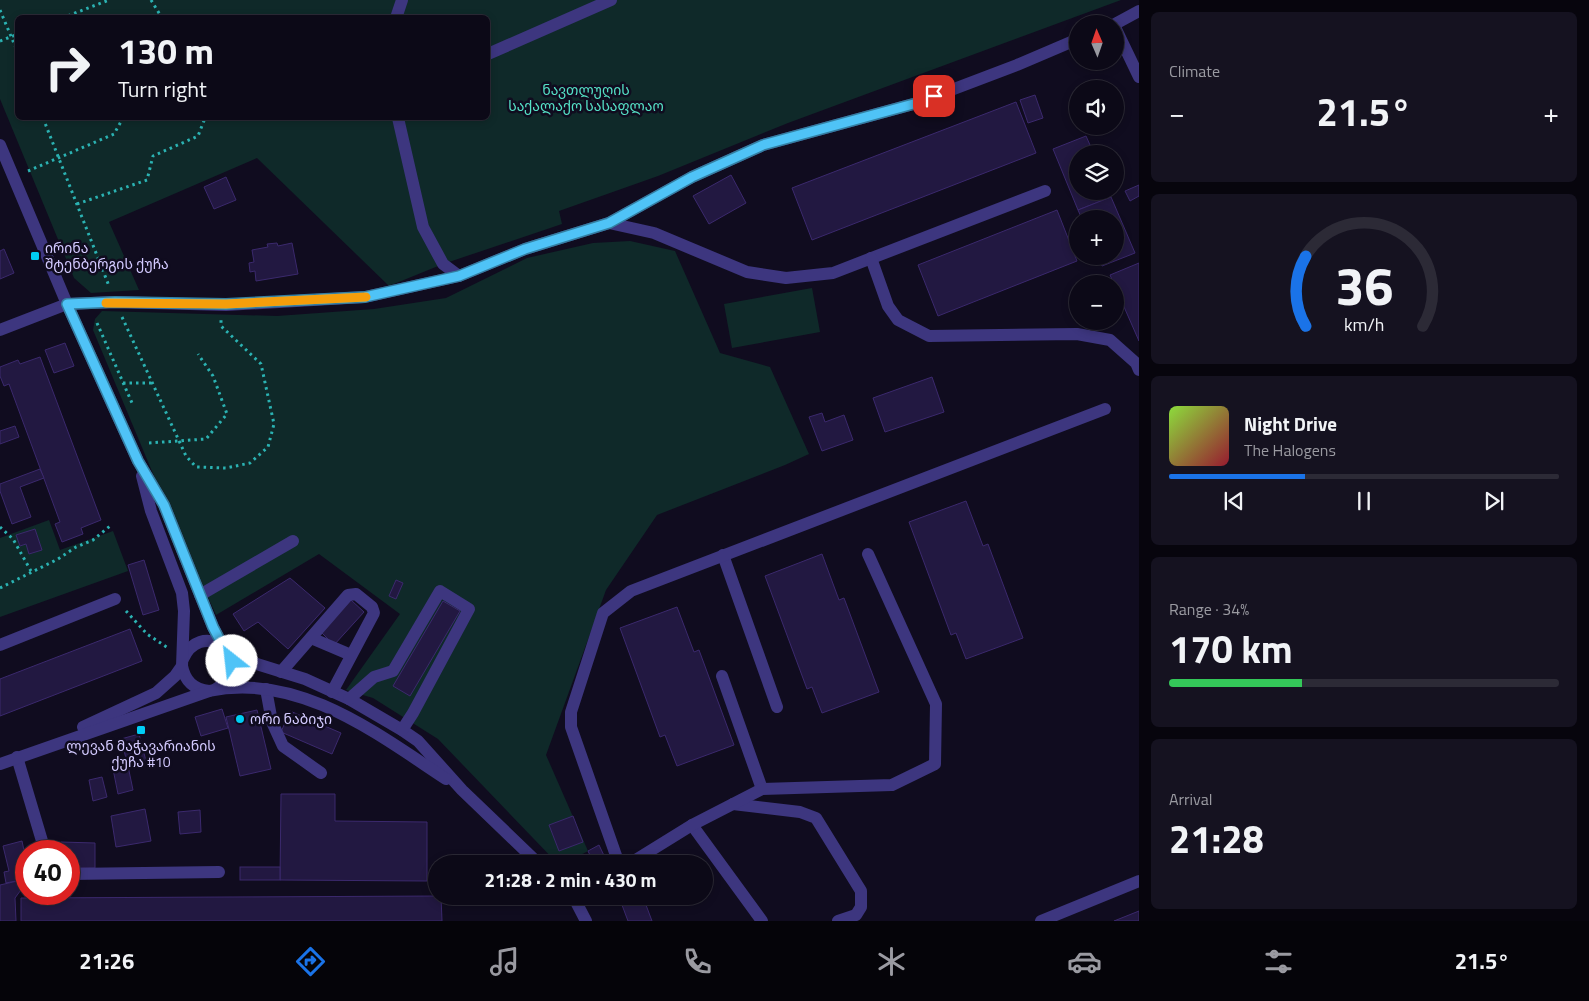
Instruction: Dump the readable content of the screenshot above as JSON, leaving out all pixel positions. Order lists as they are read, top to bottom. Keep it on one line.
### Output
{"parks":["ნავთლუღის საქალაქო სასაფლაო"],"places":{"transit":["ირინა შტენბერგის ქუჩა","ლევან მაჭავარიანის ქუჩა #10"],"other":["ორი ნაბიჯი"]},"north":"top","page":{"tile":["Climate",["Range · 34%","170 km"],["Arrival","21:28"]],"map_buttons":["+","−"],"turn":["130 m","Turn right"],"heat":["−","21.5°","+"],"song":["Night Drive","The Halogens"],"limit":"40","trip":"21:28 · 2 min · 430 m","tabs":["21:26","21.5°"],"gauge":["36","km/h"]}}
